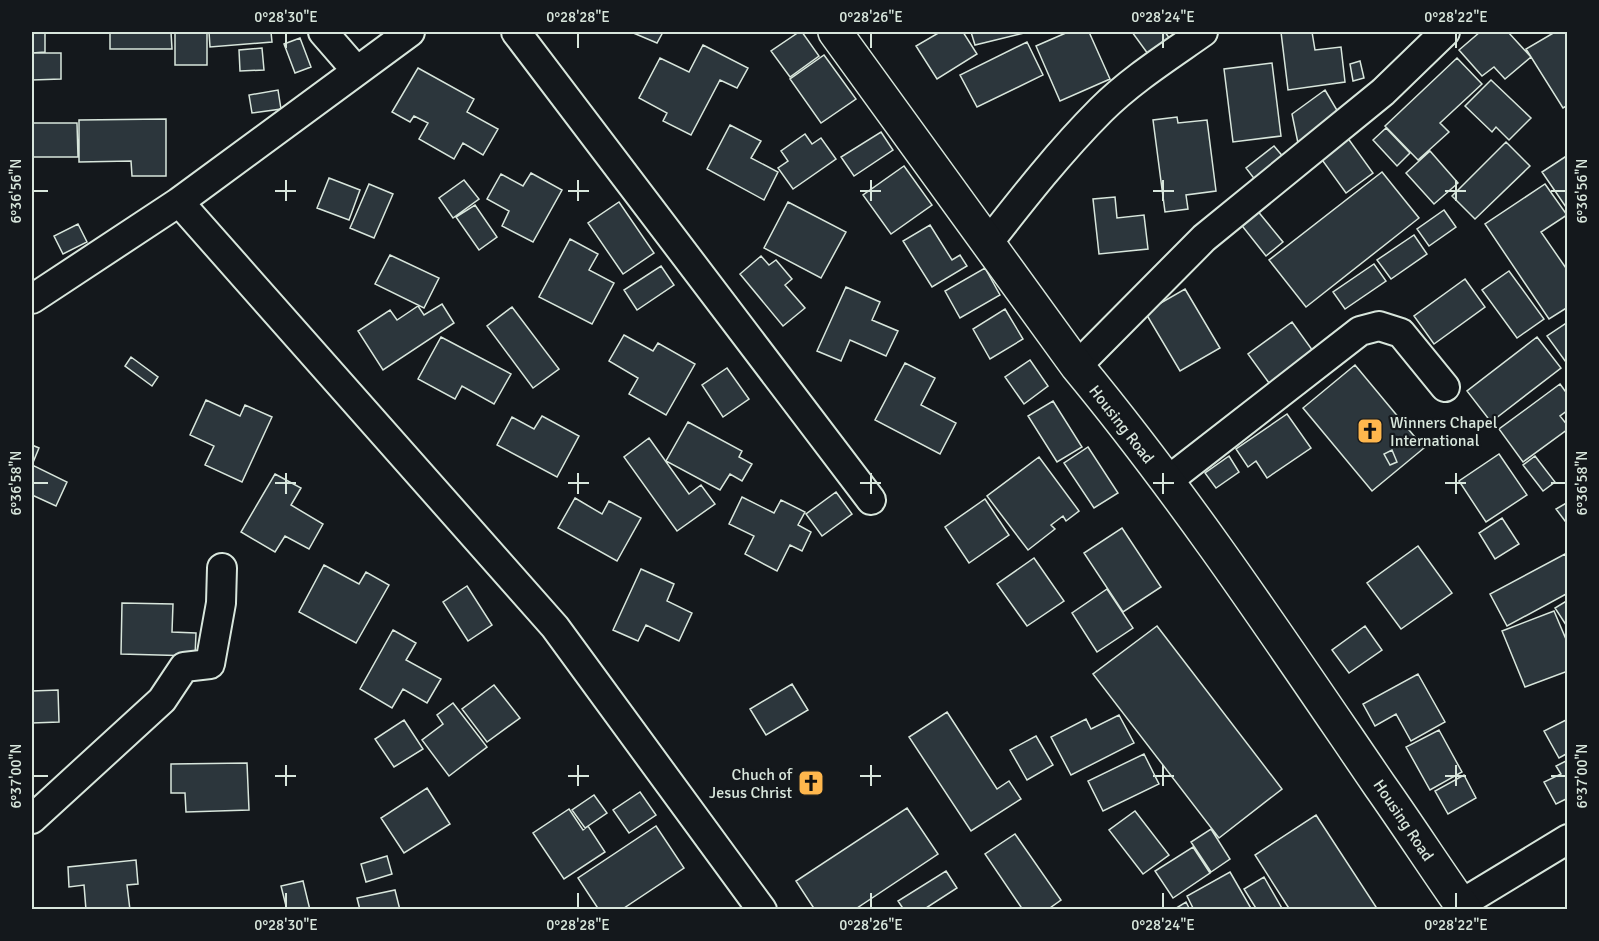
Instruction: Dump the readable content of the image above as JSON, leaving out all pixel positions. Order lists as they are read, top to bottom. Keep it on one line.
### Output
{"streets":{"street":["Housing Road"]},"places":{"church":["Winners Chapel International","Chuch of Jesus Christ"]},"coordinates":["0°28'30\"E","0°28'28\"E","0°28'26\"E","0°28'24\"E","0°28'22\"E","6°36'56\"N","6°36'58\"N","6°37'00\"N"]}
